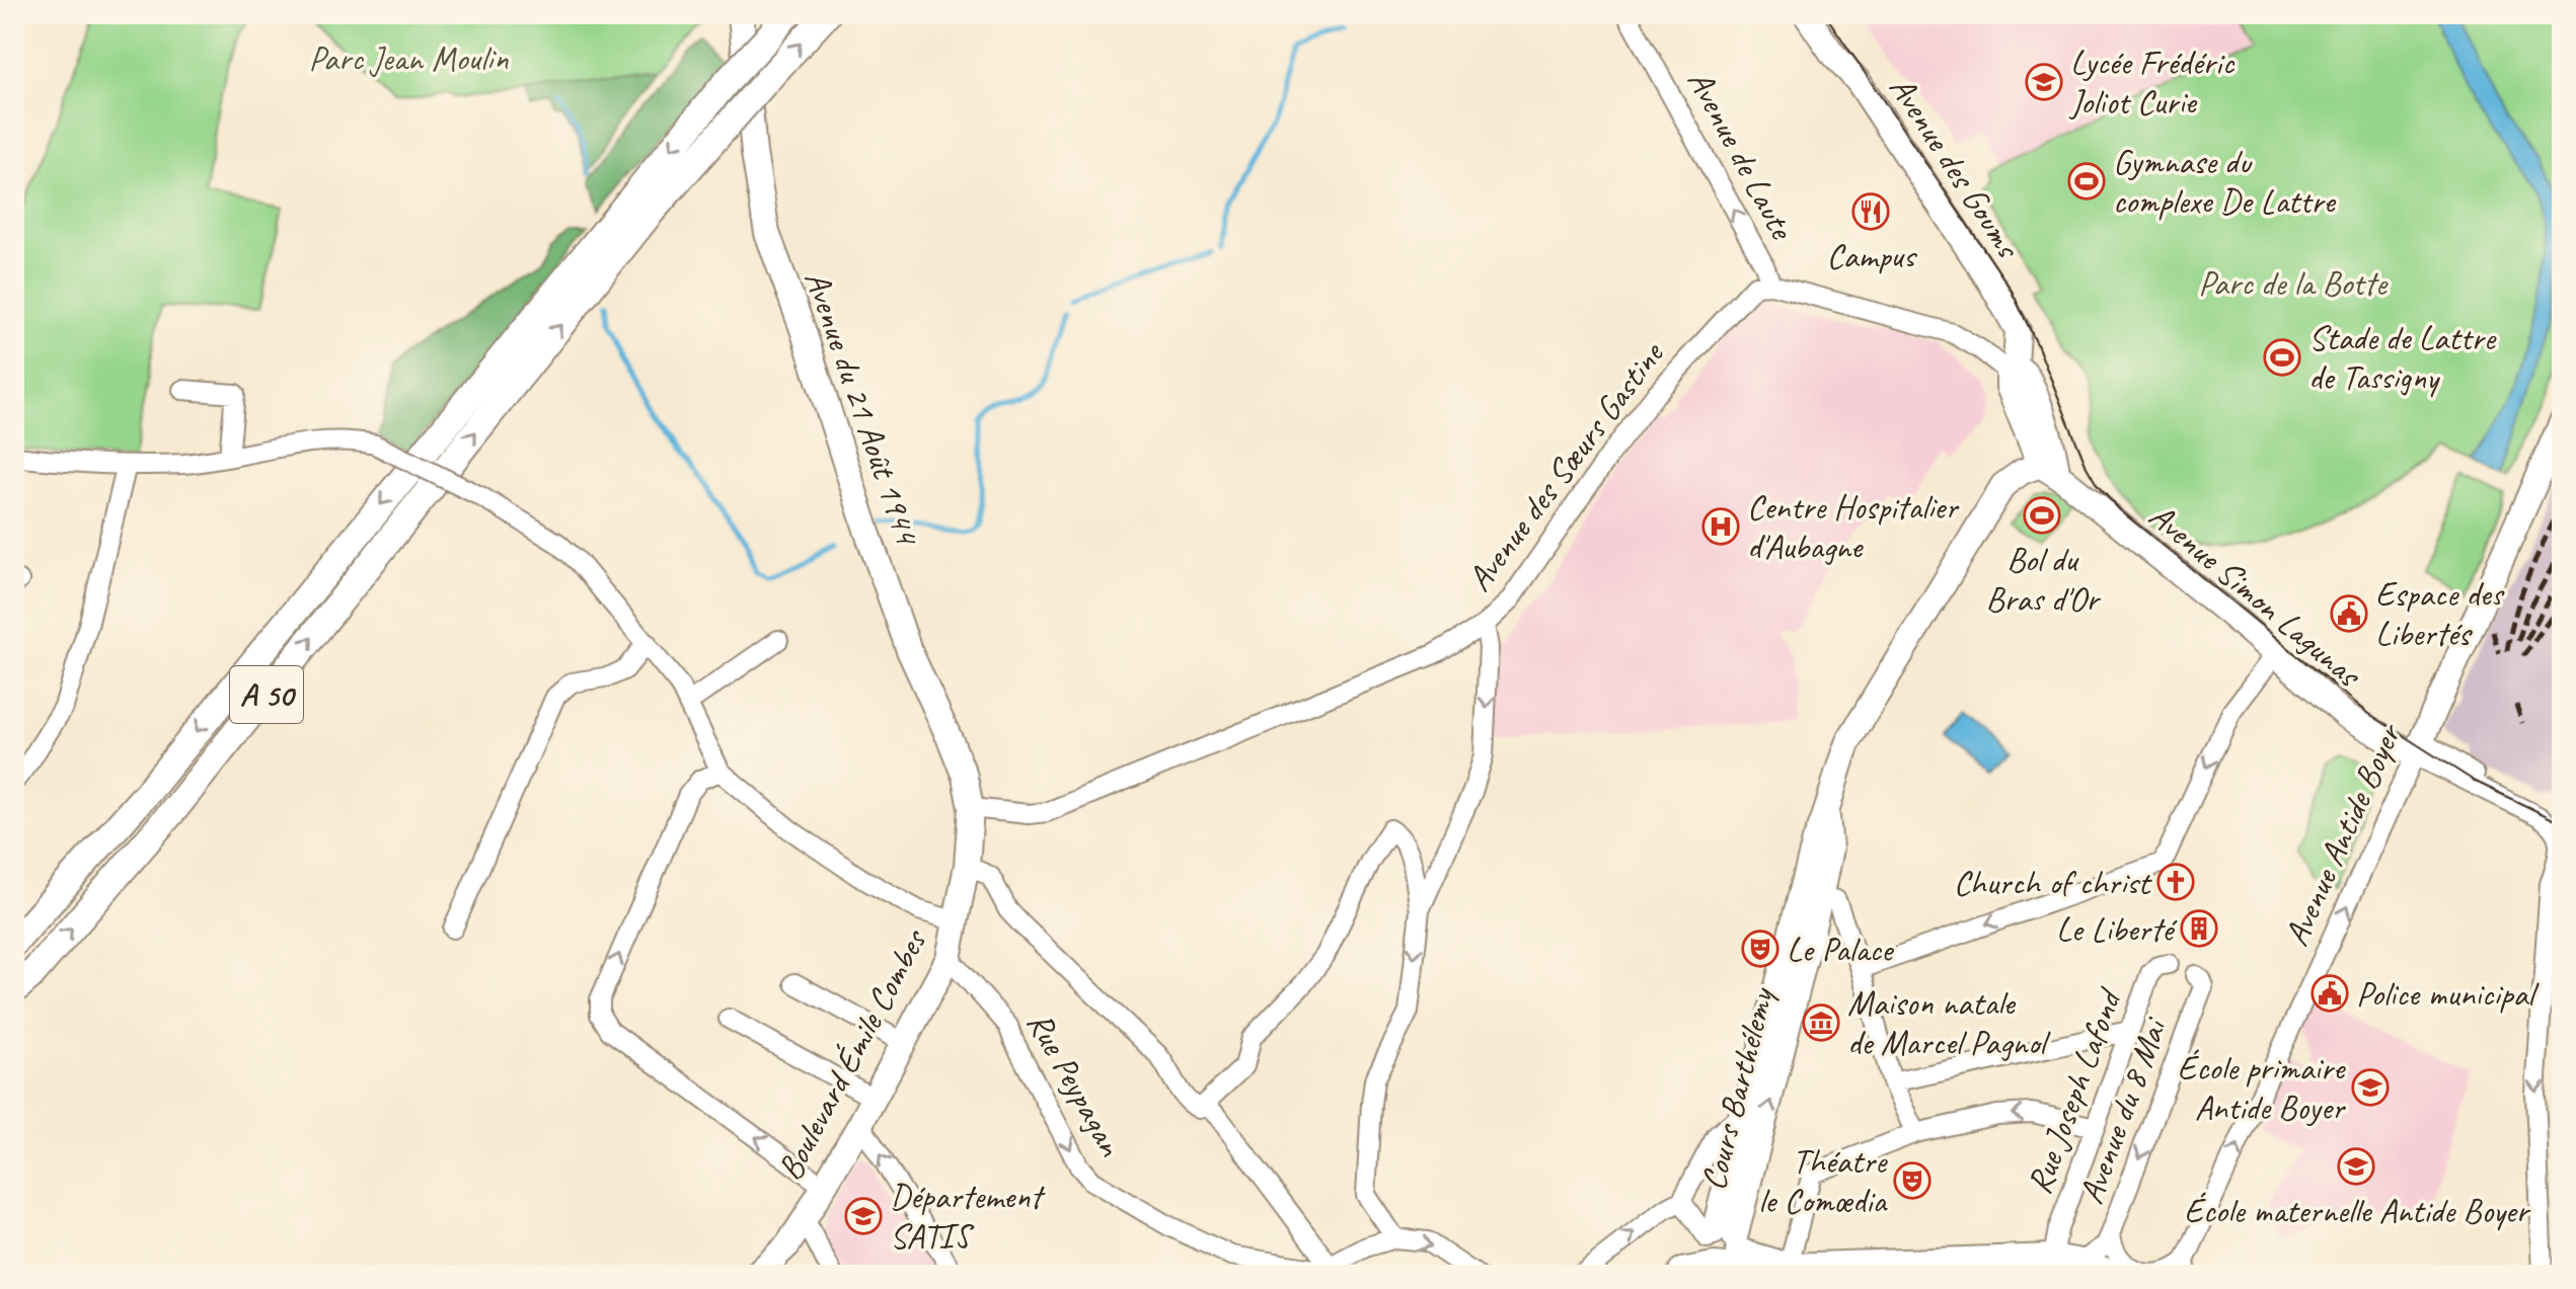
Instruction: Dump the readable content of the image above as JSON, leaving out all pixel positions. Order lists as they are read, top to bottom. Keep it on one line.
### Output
{"streets":{"highway":["A 50"],"main road":["Avenue des Goums","Avenue du 21 Août 1944","Avenue Simon Lagunas","Avenue Antide Boyer","Boulevard Émile Combes","Cours Barthélemy"],"street":["Avenue de Laute","Avenue des Sœurs Gastine","Rue Peypagan","Rue Joseph Lafond","Avenue du 8 Mai"]},"crossings":[["Avenue de Laute","Avenue des Sœurs Gastine"],["Avenue du 21 Août 1944","Avenue des Sœurs Gastine"],["Avenue du 21 Août 1944","Boulevard Émile Combes"],["Avenue Simon Lagunas","Avenue Antide Boyer"],["Avenue Simon Lagunas","Cours Barthélemy"],["Boulevard Émile Combes","Rue Peypagan"]],"one_way":["Avenue de Laute","Avenue Antide Boyer","Avenue du 8 Mai"],"parks":["Parc Jean Moulin","Parc de la Botte"],"places":{"school or university":["Lycée Frédéric Joliot Curie","École primaire Antide Boyer","École maternelle Antide Boyer","Département SATIS"],"sports":["Gymnase du complexe De Lattre","Stade de Lattre de Tassigny","Bol du Bras d'Or"],"restaurant":["Campus"],"hospital":["Centre Hospitalier d'Aubagne"],"public building":["Espace des Libertés","Police municipal"],"church":["Church of christ"],"building":["Le Liberté"],"theatre":["Le Palace","Théatre le Comœdia"],"museum":["Maison natale de Marcel Pagnol"]}}
